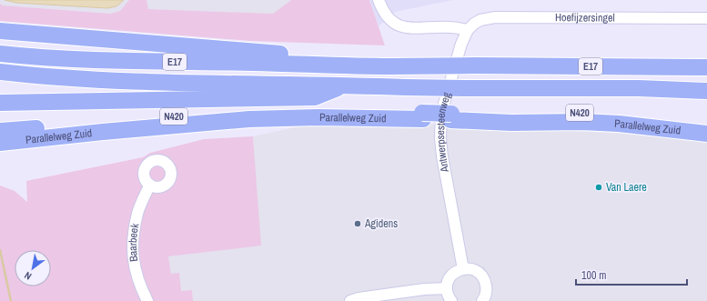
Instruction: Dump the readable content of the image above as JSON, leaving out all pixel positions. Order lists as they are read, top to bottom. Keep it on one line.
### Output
{"streets":{"highway":["E17","N420","Parallelweg Zuid"],"street":["Hoefijzersingel","Antwerpsesteenweg","Baarbeek"]},"crossings":[["Hoefijzersingel","Antwerpsesteenweg"]],"places":["Van Laere","Agidens"],"scale_bar":"100 m","north":"bottom left"}
